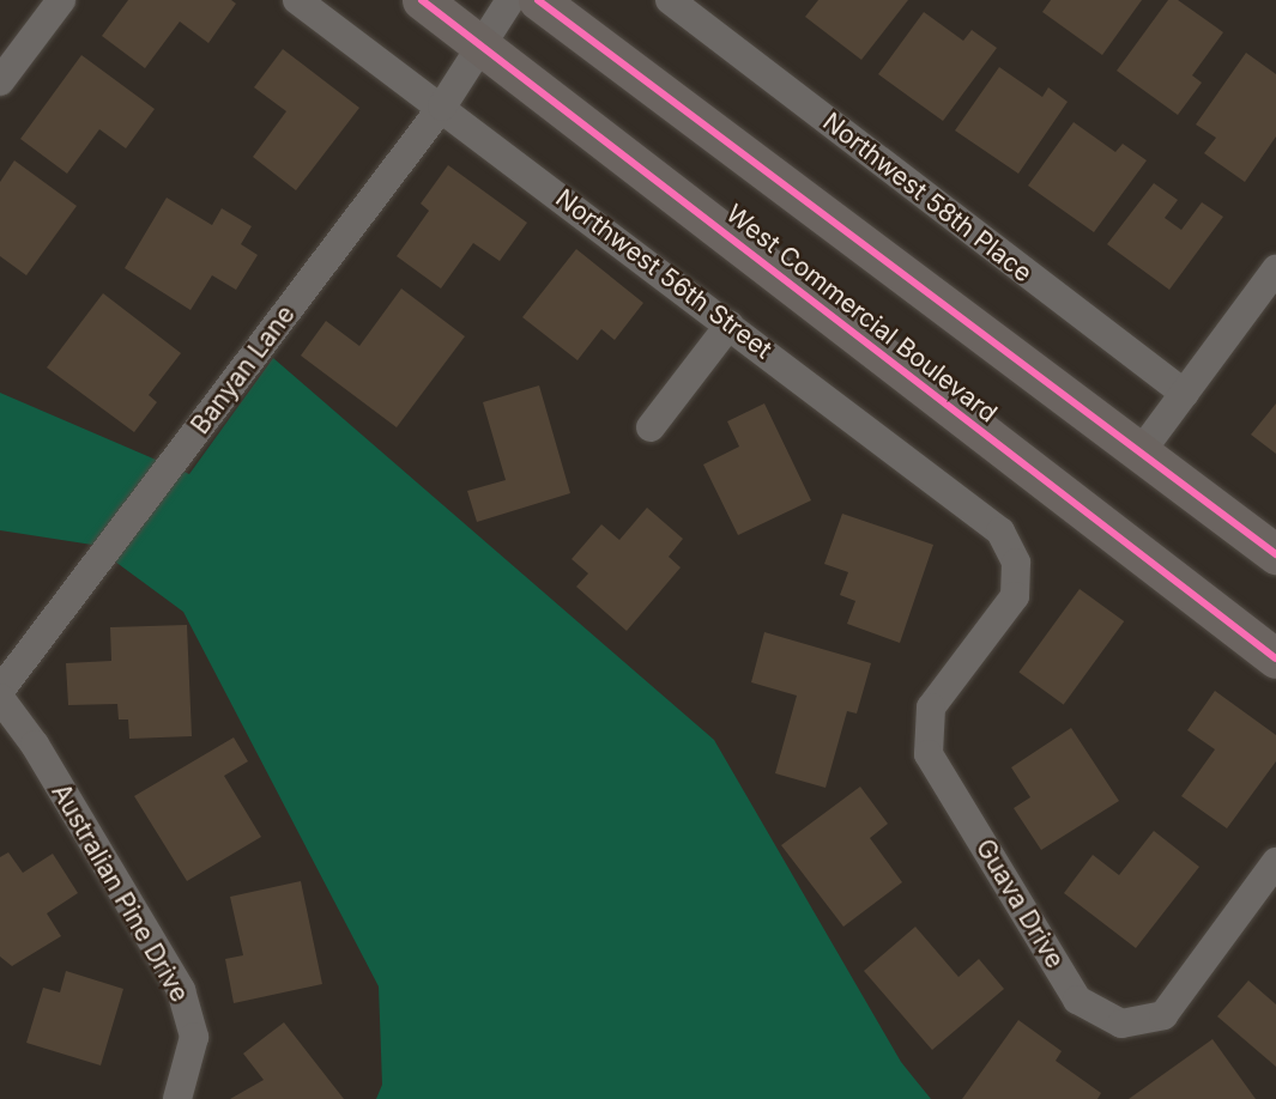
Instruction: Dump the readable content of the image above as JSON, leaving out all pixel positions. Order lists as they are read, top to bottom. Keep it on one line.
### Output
{"streets":{"highway":["West Commercial Boulevard"],"street":["Northwest 58th Place","Northwest 56th Street","Banyan Lane","Australian Pine Drive","Guava Drive"]},"crossings":[["Northwest 56th Street","Banyan Lane"],["Northwest 56th Street","Guava Drive"],["West Commercial Boulevard","Banyan Lane"]]}
